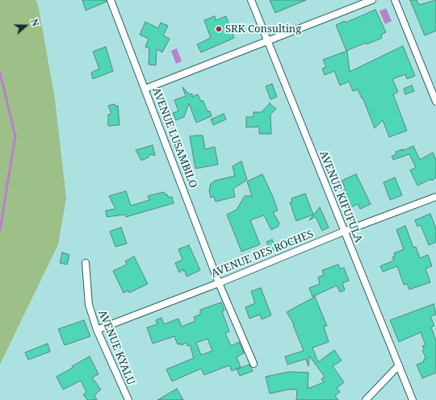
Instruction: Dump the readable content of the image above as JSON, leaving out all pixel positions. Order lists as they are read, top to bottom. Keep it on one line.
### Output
{"streets":{"street":["AVENUE LUSAMBILO","AVENUE KIFUFULA","AVENUE DES ROCHES","AVENUE KYALU"]},"crossings":[["AVENUE LUSAMBILO","AVENUE DES ROCHES"],["AVENUE KIFUFULA","AVENUE DES ROCHES"],["AVENUE DES ROCHES","AVENUE KYALU"]],"places":["SRK Consulting"],"north":"right"}
